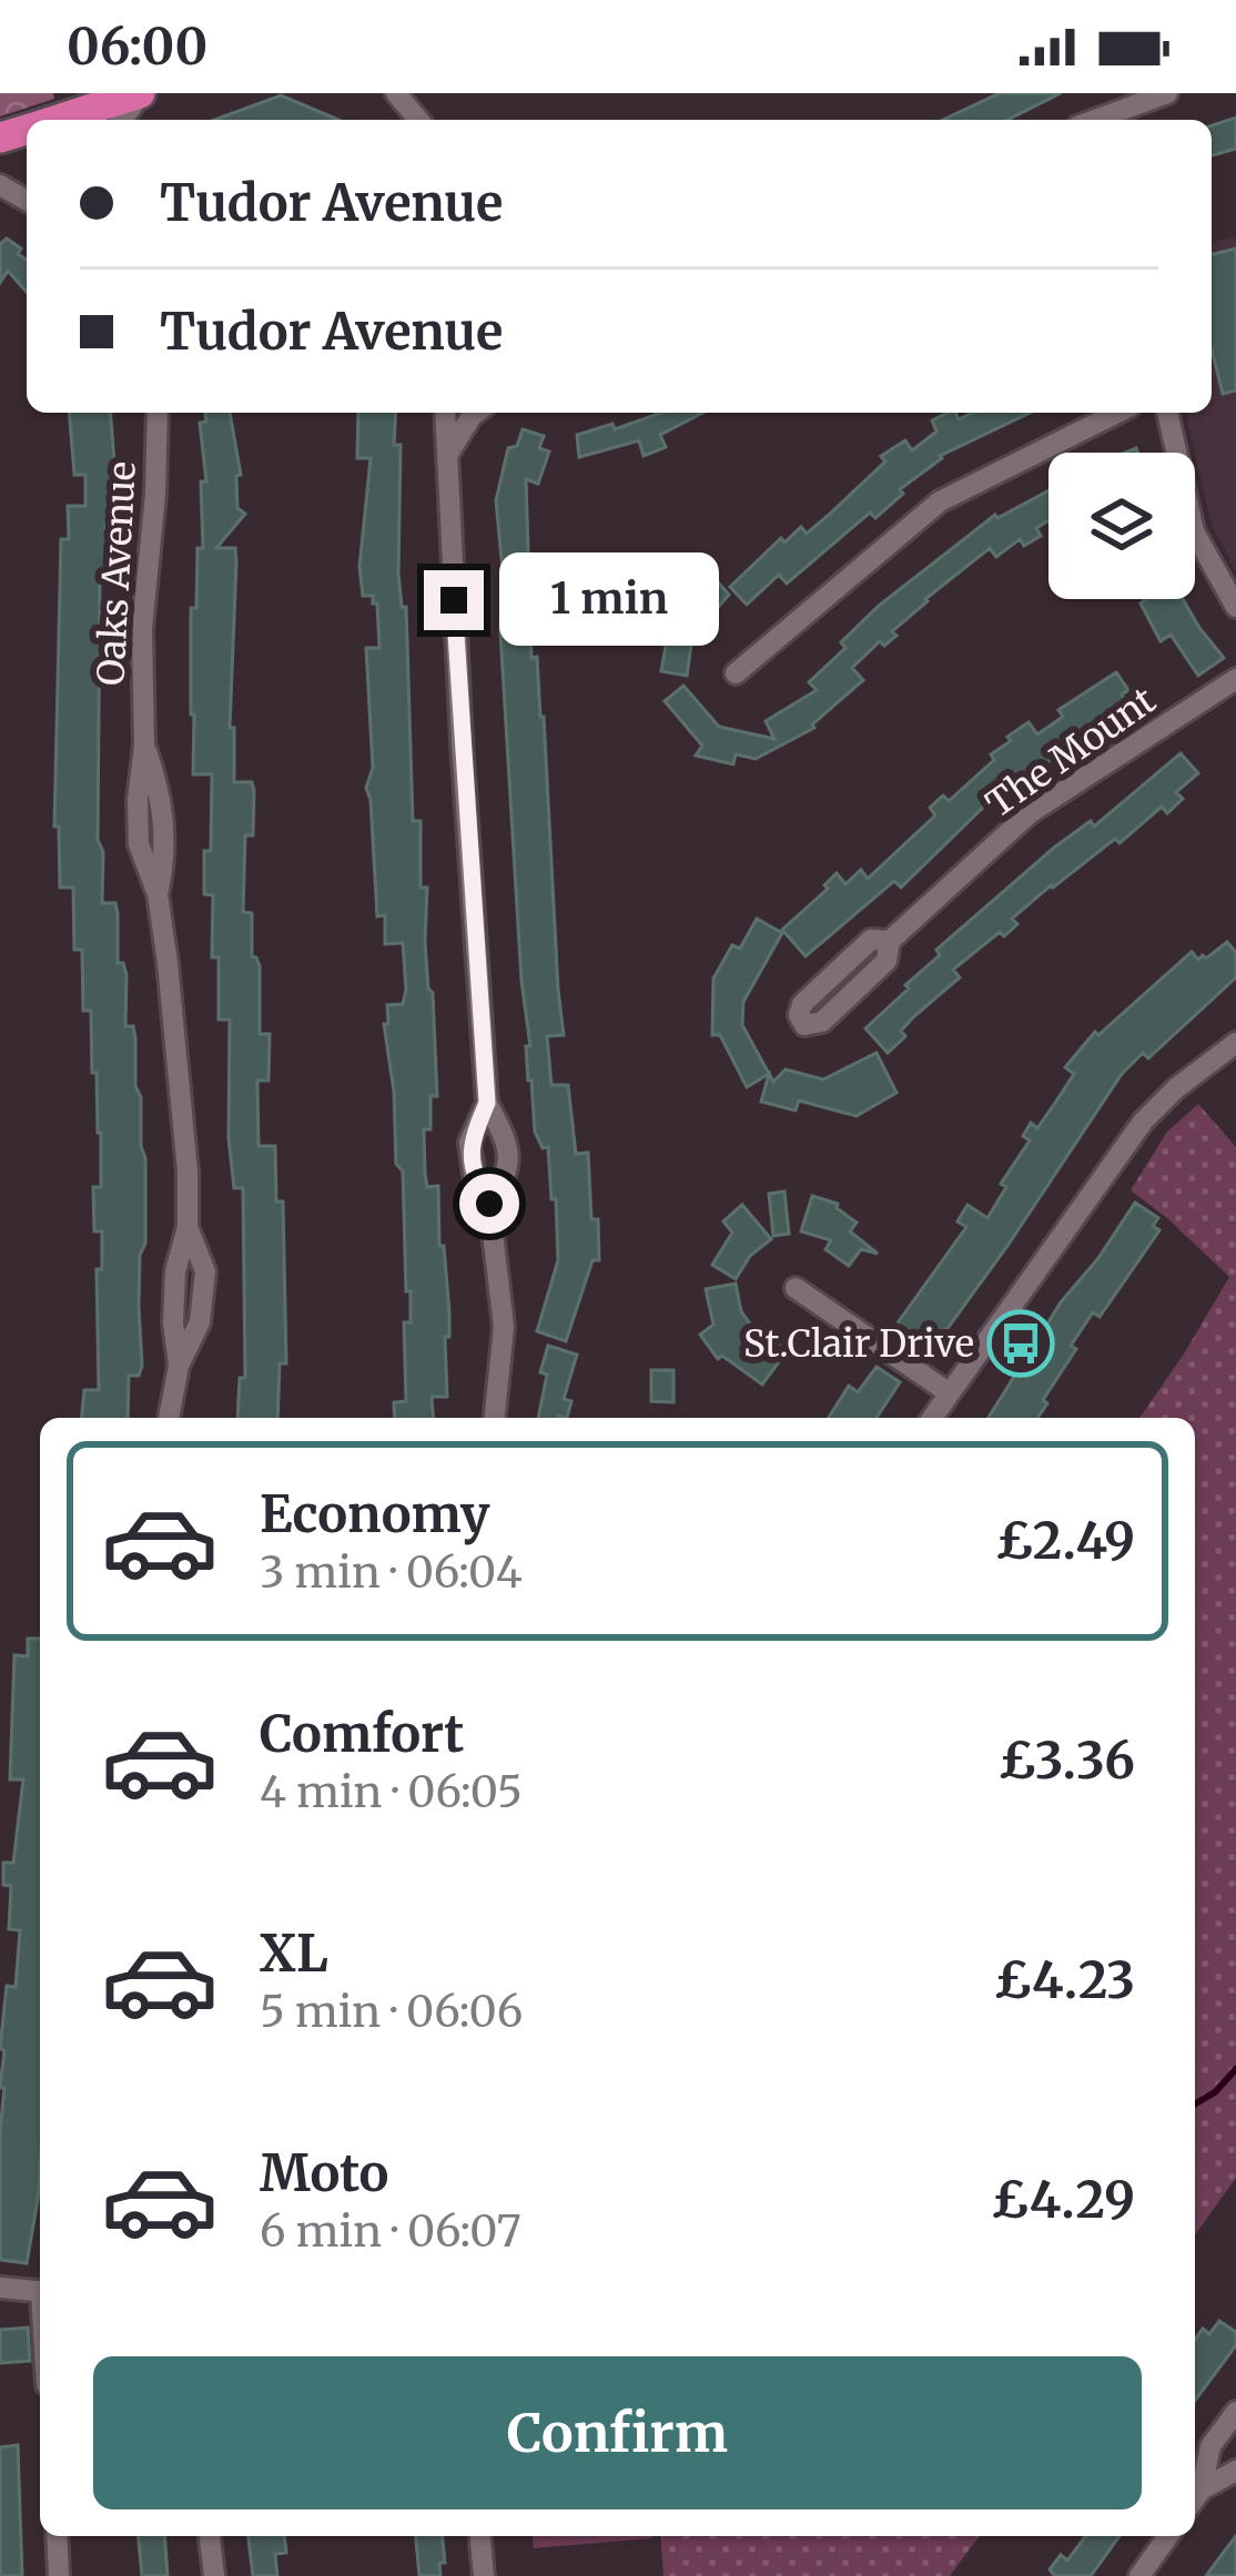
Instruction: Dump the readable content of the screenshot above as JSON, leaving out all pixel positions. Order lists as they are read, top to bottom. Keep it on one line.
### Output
{"streets":{"street":["Oaks Avenue","The Mount"]},"places":{"bus stop":["St.Clair Drive"]},"page":{"status":"06:00","banner":["Tudor Avenue","Tudor Avenue"],"bubble":"1 min","list":[{"name":"Economy","note":"3 min · 06:04","value":"£2.49"},{"name":"Comfort","note":"4 min · 06:05","value":"£3.36"},{"name":"XL","note":"5 min · 06:06","value":"£4.23"},{"name":"Moto","note":"6 min · 06:07","value":"£4.29"}],"buttons":"Confirm"}}
